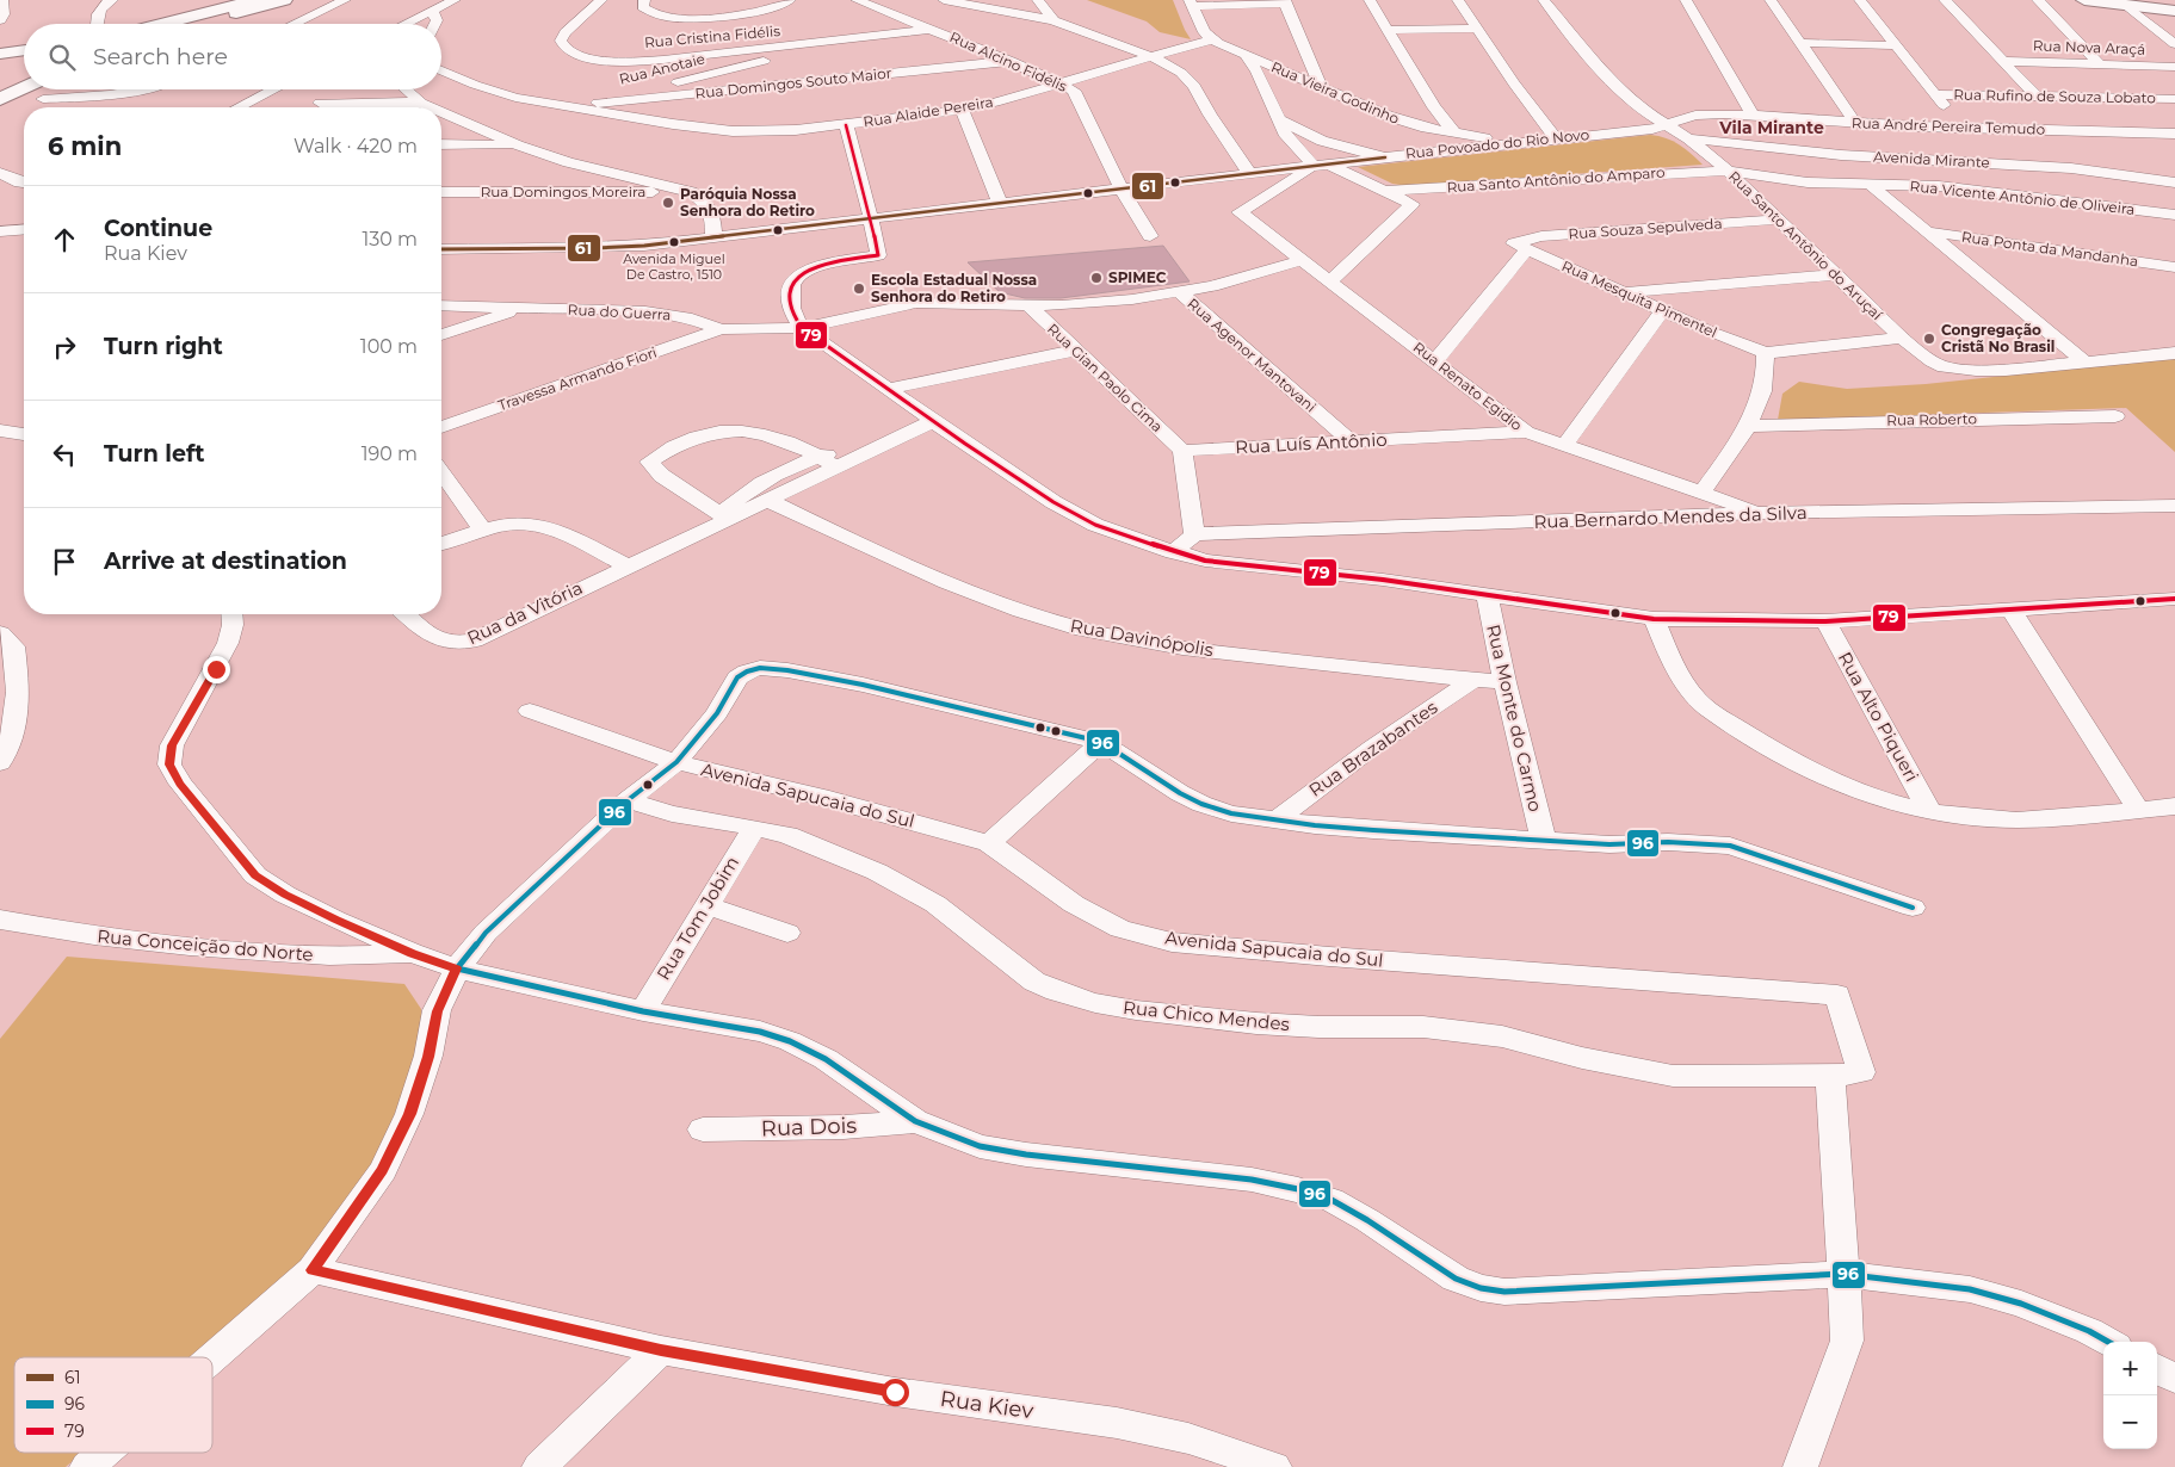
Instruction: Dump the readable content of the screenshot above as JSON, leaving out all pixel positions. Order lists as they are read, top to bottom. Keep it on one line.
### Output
{"streets":{"street":["Rua Cristina Fidélis","Rua Nova Araçá","Rua Alcino Fidélis","Rua Anotaie","Rua Domingos Souto Maior","Rua Vieira Godinho","Rua Rufino de Souza Lobato","Rua Alaide Pereira","Rua André Pereira Temudo","Rua Povoado do Rio Novo","Avenida Mirante","Rua Santo Antônio do Amparo","Rua Domingos Moreira","Rua Vicente Antônio de Oliveira","Rua Souza Sepulveda","Rua Santo Antônio do Aruçaí","Rua Ponta da Mandanha","Rua Mesquita Pimentel","Rua do Guerra","Rua Agenor Mantovani","Rua Gian Paolo Cima","Travessa Armando Fiori","Rua Renato Egidio","Rua Roberto","Rua Luís Antônio","Rua Bernardo Mendes da Silva","Rua da Vitória","Rua Davinópolis","Rua Alto Piqueri","Rua Monte do Carmo","Rua Brazabantes","Avenida Sapucaia do Sul","Rua Tom Jobim","Rua Conceição do Norte","Rua Chico Mendes","Rua Dois","Rua Kiev"]},"crossings":[["Rua Cristina Fidélis","Rua Alcino Fidélis"],["Rua Cristina Fidélis","Rua Anotaie"],["Rua Alcino Fidélis","Rua Domingos Souto Maior"],["Rua Alcino Fidélis","Rua Alaide Pereira"],["Rua Anotaie","Rua Domingos Souto Maior"],["Rua Domingos Souto Maior","Rua Alaide Pereira"],["Rua Vieira Godinho","Rua Alaide Pereira"],["Rua Vieira Godinho","Rua Povoado do Rio Novo"],["Rua André Pereira Temudo","Rua Povoado do Rio Novo"],["Rua André Pereira Temudo","Rua Santo Antônio do Aruçaí"],["Rua Povoado do Rio Novo","Rua Santo Antônio do Aruçaí"],["Avenida Mirante","Rua Santo Antônio do Aruçaí"],["Rua Santo Antônio do Amparo","Rua Vicente Antônio de Oliveira"],["Rua Santo Antônio do Amparo","Rua Santo Antônio do Aruçaí"],["Rua Vicente Antônio de Oliveira","Rua Santo Antônio do Aruçaí"],["Rua Souza Sepulveda","Rua Santo Antônio do Aruçaí"],["Rua Souza Sepulveda","Rua Mesquita Pimentel"],["Rua do Guerra","Rua Agenor Mantovani"],["Rua do Guerra","Rua Gian Paolo Cima"],["Rua do Guerra","Travessa Armando Fiori"],["Rua do Guerra","Rua Renato Egidio"],["Rua Agenor Mantovani","Rua Luís Antônio"],["Rua Gian Paolo Cima","Rua Luís Antônio"],["Rua Renato Egidio","Rua Luís Antônio"],["Rua Renato Egidio","Rua Bernardo Mendes da Silva"],["Rua da Vitória","Rua Davinópolis"],["Rua Davinópolis","Rua Monte do Carmo"],["Rua Davinópolis","Rua Brazabantes"],["Avenida Sapucaia do Sul","Rua Chico Mendes"],["Rua Tom Jobim","Rua Chico Mendes"]],"districts":["Vila Mirante"],"places":["Paróquia Nossa Senhora do Retiro","Avenida Miguel De Castro, 1510","SPIMEC","Escola Estadual Nossa Senhora do Retiro","Congregação Cristã No Brasil"],"lines":["transit line 79","transit line 61","transit line 96"],"legend":["61","96","79"],"page":{"search":"Search here","heading":["6 min","Walk · 420 m"],"list":[["Continue","Rua Kiev","130 m"],["Turn right","100 m"],["Turn left","190 m"],"Arrive at destination"],"map_buttons":["+","−"]}}
